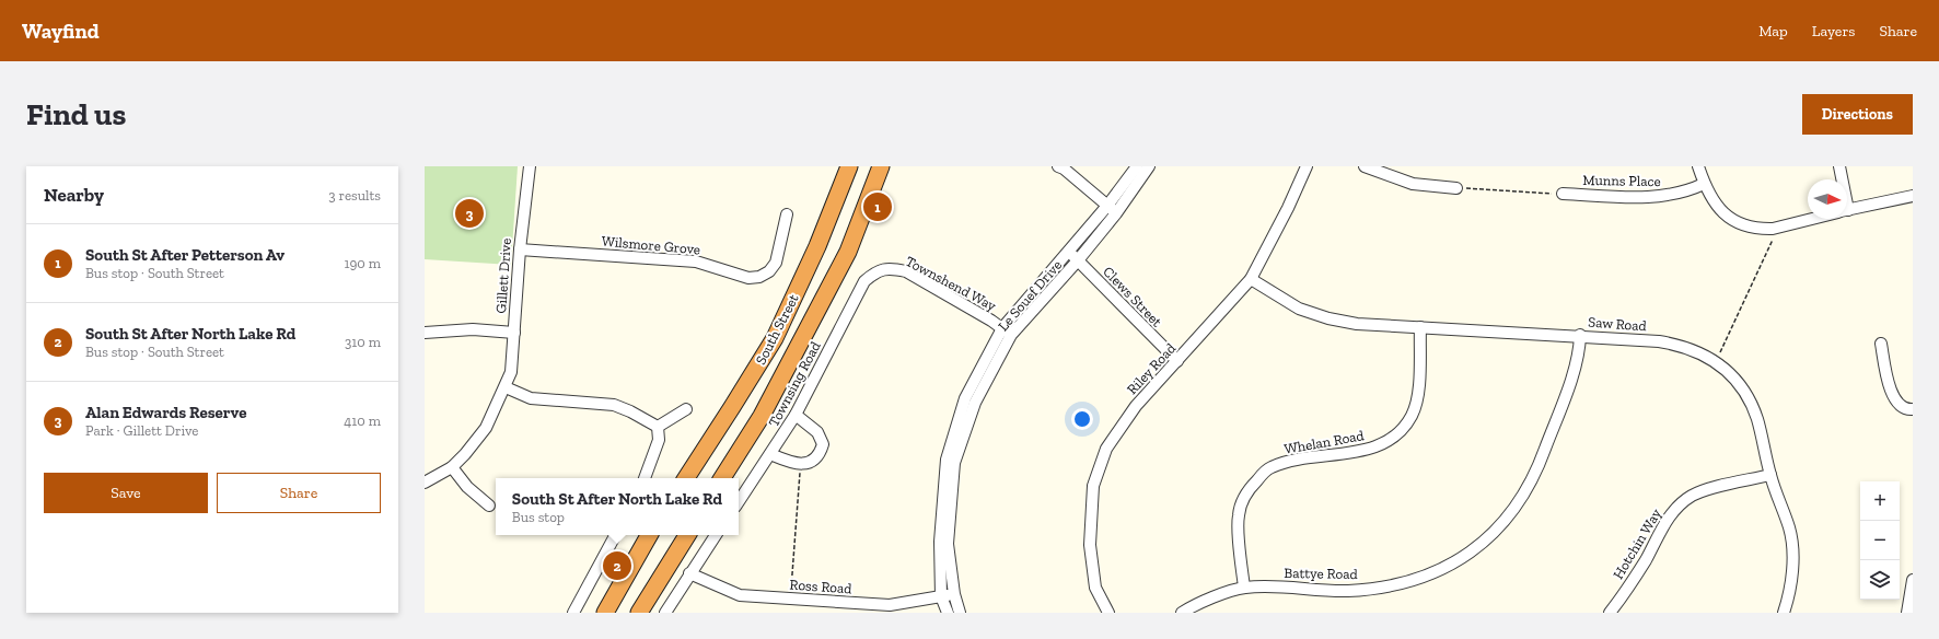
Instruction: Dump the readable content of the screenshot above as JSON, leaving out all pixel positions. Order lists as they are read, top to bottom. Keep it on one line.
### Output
{"streets":{"highway":["South Street"],"street":["Munns Place","Wilsmore Grove","Gillett Drive","Townshend Way","Le Souef Drive","Clews Street","Saw Road","Riley Road","Townsing Road","Whelan Road","Hotchin Way","Battye Road","Ross Road"]},"crossings":[["Wilsmore Grove","Gillett Drive"],["Townshend Way","Le Souef Drive"],["Townshend Way","Townsing Road"],["Le Souef Drive","Clews Street"],["Le Souef Drive","Ross Road"],["Clews Street","Riley Road"],["Saw Road","Riley Road"],["Saw Road","Whelan Road"],["Saw Road","Hotchin Way"],["Saw Road","Battye Road"],["Whelan Road","Battye Road"]],"north":"right","page":{"header":"Wayfind","nav":["Map","Layers","Share"],"buttons":["Directions",["Save","Share"]],"title":"Find us","heading":["Nearby","3 results"],"pins":["1","3","2"],"list":[{"mark":"1","name":"South St After Petterson Av","note":"Bus stop · South Street","value":"190 m"},{"mark":"2","name":"South St After North Lake Rd","note":"Bus stop · South Street","value":"310 m"},{"mark":"3","name":"Alan Edwards Reserve","note":"Park · Gillett Drive","value":"410 m"}],"popup":["South St After North Lake Rd","Bus stop"],"map_buttons":["+","−"]}}
